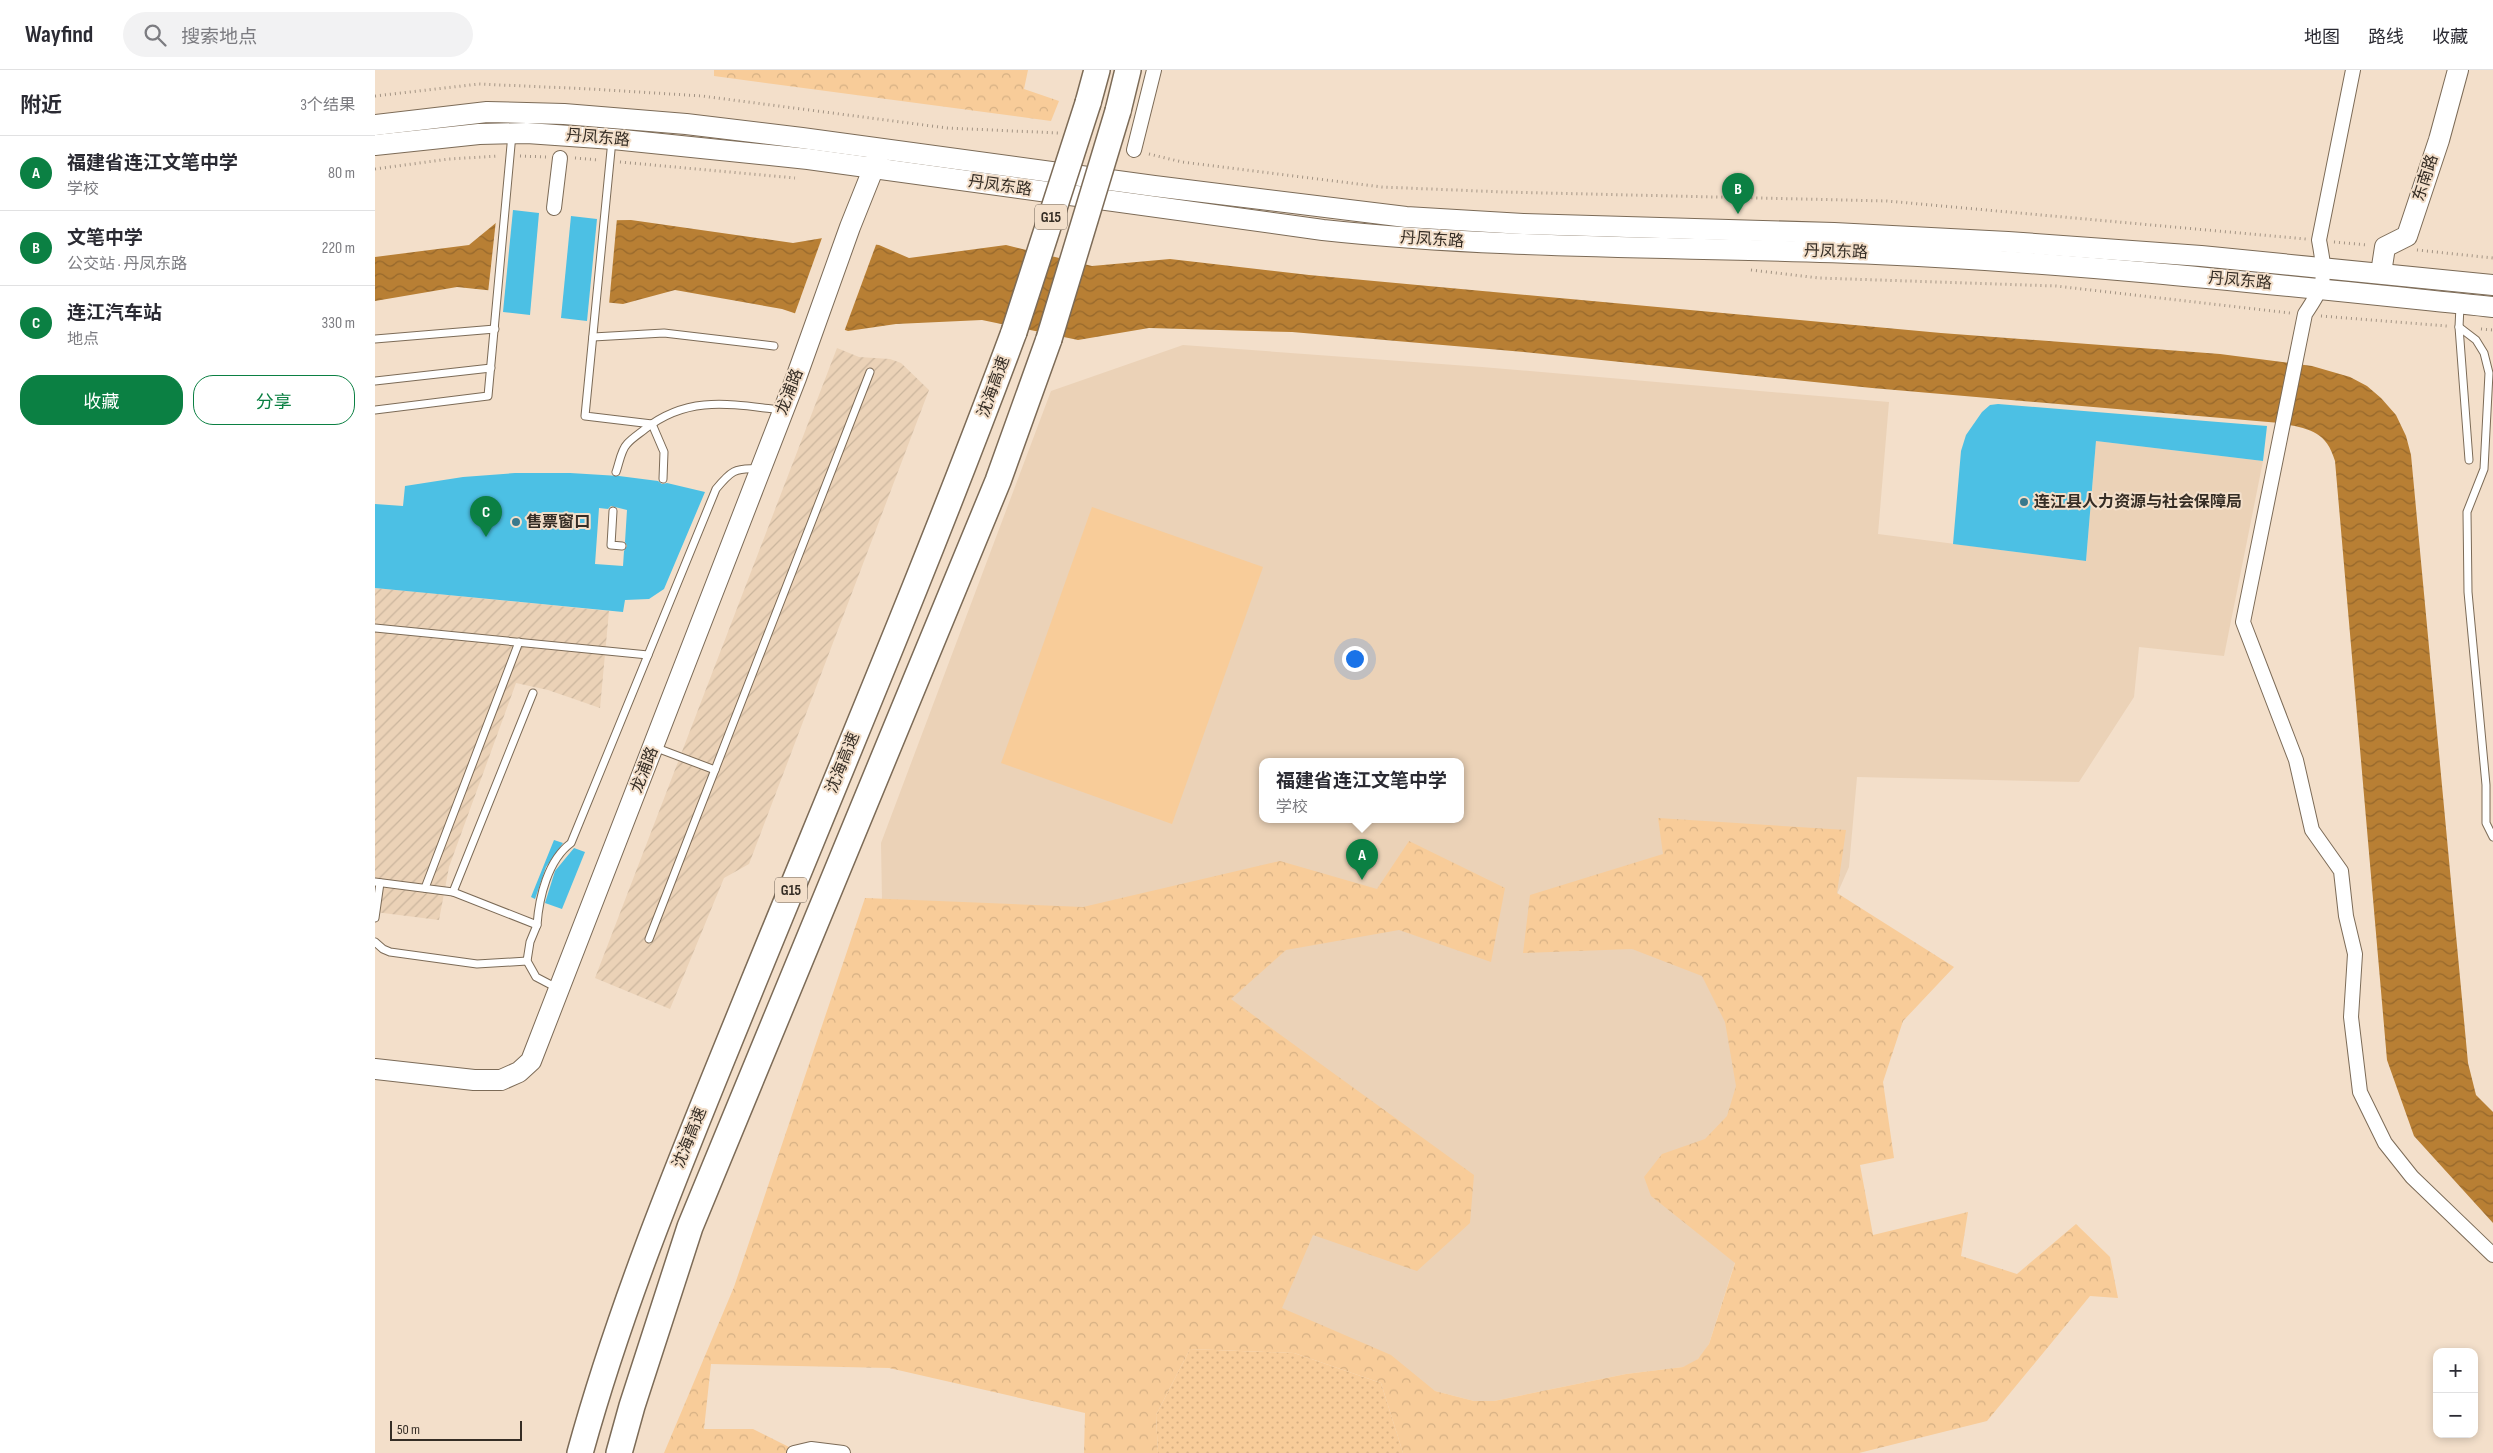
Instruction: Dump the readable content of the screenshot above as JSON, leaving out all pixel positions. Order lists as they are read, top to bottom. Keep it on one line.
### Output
{"streets":{"highway":["G15","沈海高速"],"main road":["丹凤东路","东南路","龙浦路"]},"crossings":[["丹凤东路","龙浦路"]],"places":["连江县人力资源与社会保障局","售票窗口"],"scale_bar":"50 m","page":{"header":"Wayfind","search":"搜索地点","nav":["地图","路线","收藏"],"heading":["附近","3个结果"],"list":[{"mark":"A","name":"福建省连江文笔中学","note":"学校","value":"80 m"},{"mark":"B","name":"文笔中学","note":"公交站 · 丹凤东路","value":"220 m"},{"mark":"C","name":"连江汽车站","note":"地点","value":"330 m"}],"pins":["B","C","A"],"buttons":["收藏","分享"],"popup":["福建省连江文笔中学","学校"],"map_buttons":["+","−"],"scale":"50 m"}}
